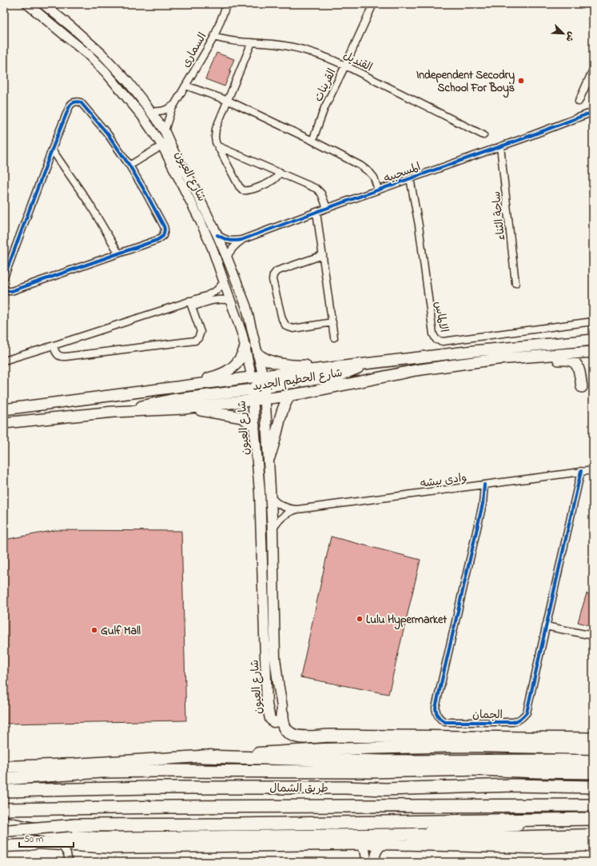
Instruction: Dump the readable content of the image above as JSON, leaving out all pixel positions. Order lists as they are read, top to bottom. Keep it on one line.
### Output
{"streets":{"highway":["طريق الشمال"],"main road":["شارع العيون","شارع الحطيم الجديد"],"street":["السمارى","القنديل","القرينات","المسحبيه","ساحة الثناء","الالماس","وادى بيشه","الجمان"]},"crossings":[["السمارى","القنديل"],["السمارى","شارع العيون"],["القنديل","القرينات"],["المسحبيه","شارع العيون"],["المسحبيه","ساحة الثناء"],["المسحبيه","الالماس"],["شارع العيون","شارع الحطيم الجديد"],["شارع العيون","وادى بيشه"],["وادى بيشه","الجمان"]],"places":["Independent Secodry School For Boys","Lulu Hypermarket","Gulf Mall"],"scale_bar":"50 m","north":"bottom right"}
